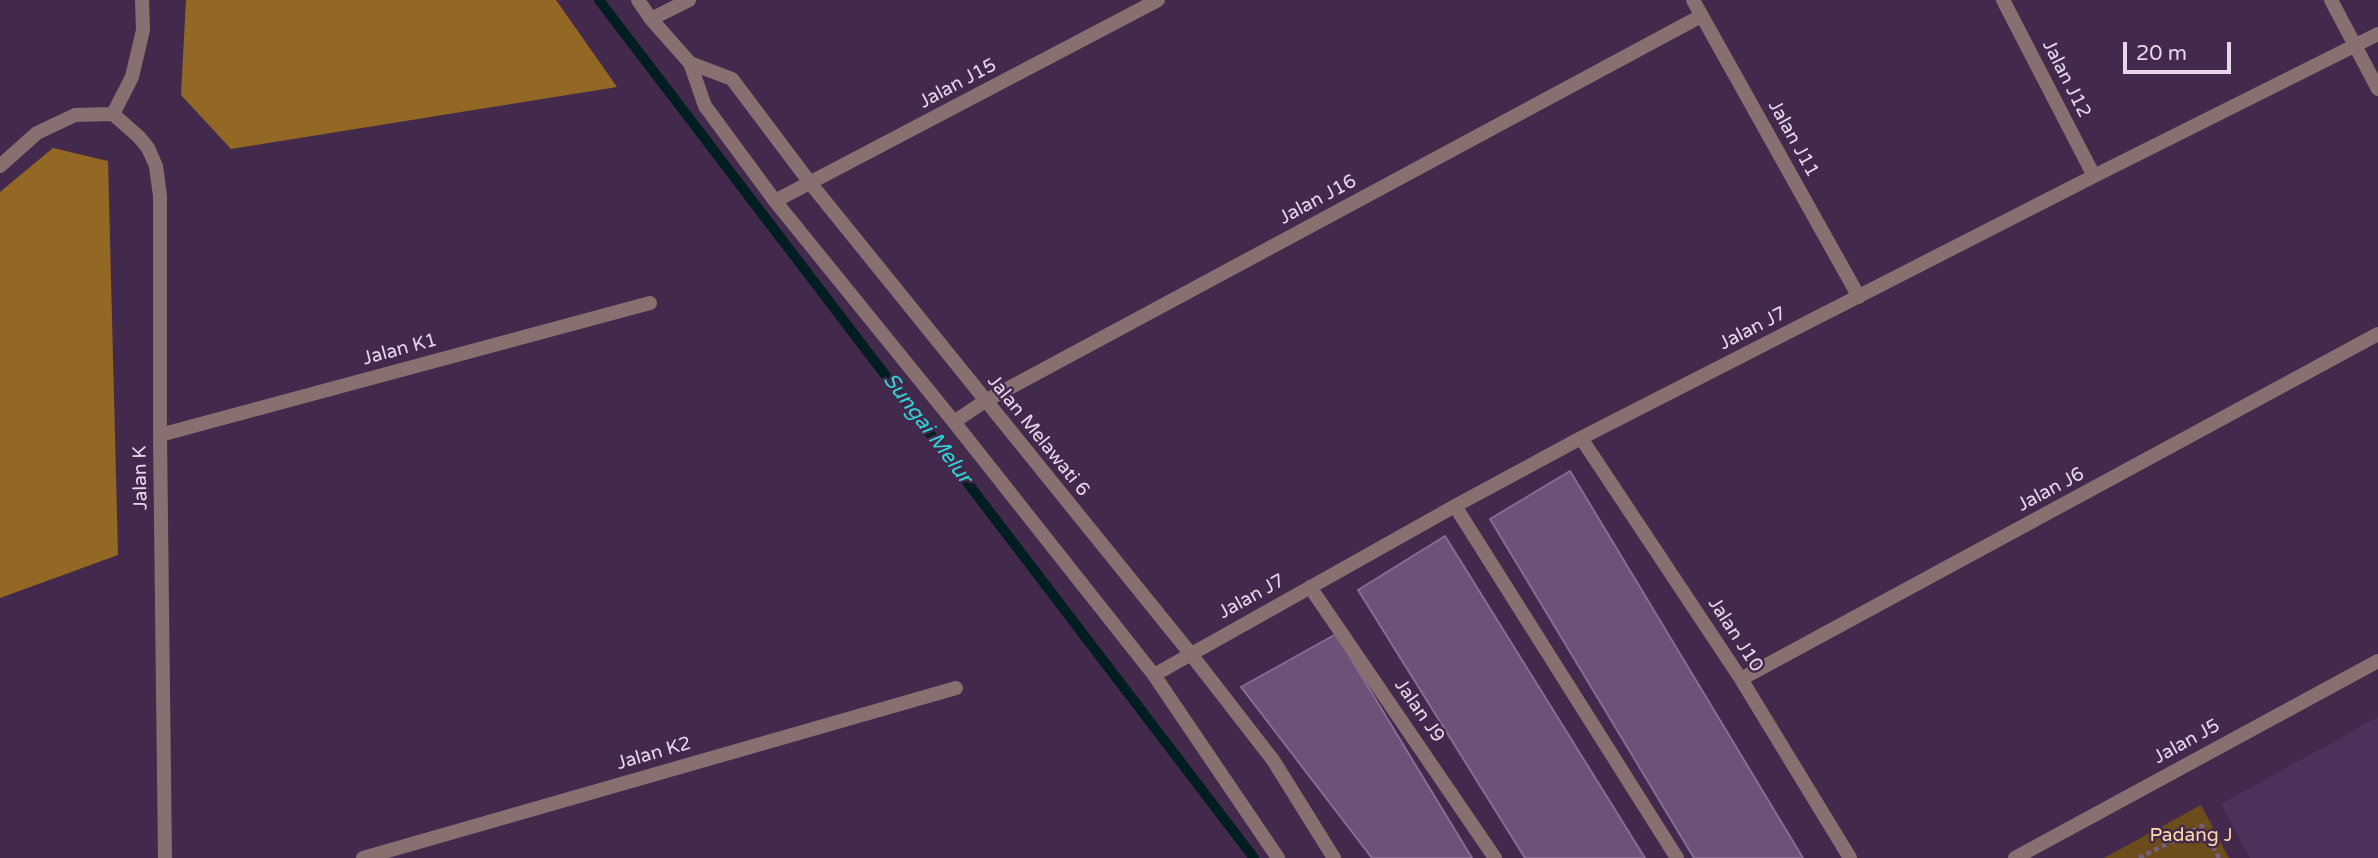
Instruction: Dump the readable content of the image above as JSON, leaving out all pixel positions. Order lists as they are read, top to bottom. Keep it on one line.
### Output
{"streets":{"street":["Jalan J12","Jalan J15","Jalan J11","Jalan J16","Jalan J7","Jalan K1","Jalan Melawati 6","Jalan K","Jalan J6","Jalan J10","Jalan J9","Jalan J5","Jalan K2"]},"crossings":[["Jalan J12","Jalan J7"],["Jalan J15","Jalan Melawati 6"],["Jalan J11","Jalan J16"],["Jalan J11","Jalan J7"],["Jalan J16","Jalan Melawati 6"],["Jalan J7","Jalan Melawati 6"],["Jalan J7","Jalan J10"],["Jalan J7","Jalan J9"],["Jalan K1","Jalan K"],["Jalan J6","Jalan J10"]],"water":["Sungai Melur"],"parks":["Padang J"],"scale_bar":"20 m"}
